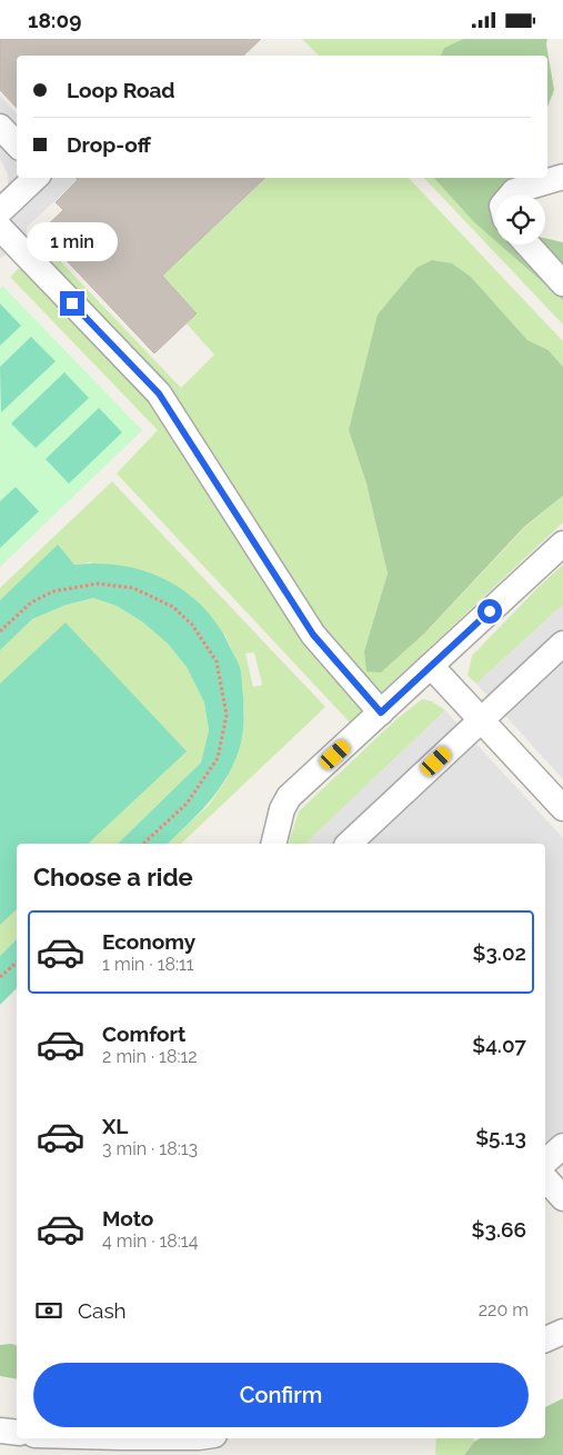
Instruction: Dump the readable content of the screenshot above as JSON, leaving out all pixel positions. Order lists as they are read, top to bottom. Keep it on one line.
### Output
{"page":{"status":"18:09","banner":["Loop Road","Drop-off"],"bubble":"1 min","heading":"Choose a ride","list":[{"name":"Economy","note":"1 min · 18:11","value":"$3.02"},{"name":"Comfort","note":"2 min · 18:12","value":"$4.07"},{"name":"XL","note":"3 min · 18:13","value":"$5.13"},{"name":"Moto","note":"4 min · 18:14","value":"$3.66"}],"pay":["Cash","220 m"],"buttons":"Confirm"}}
